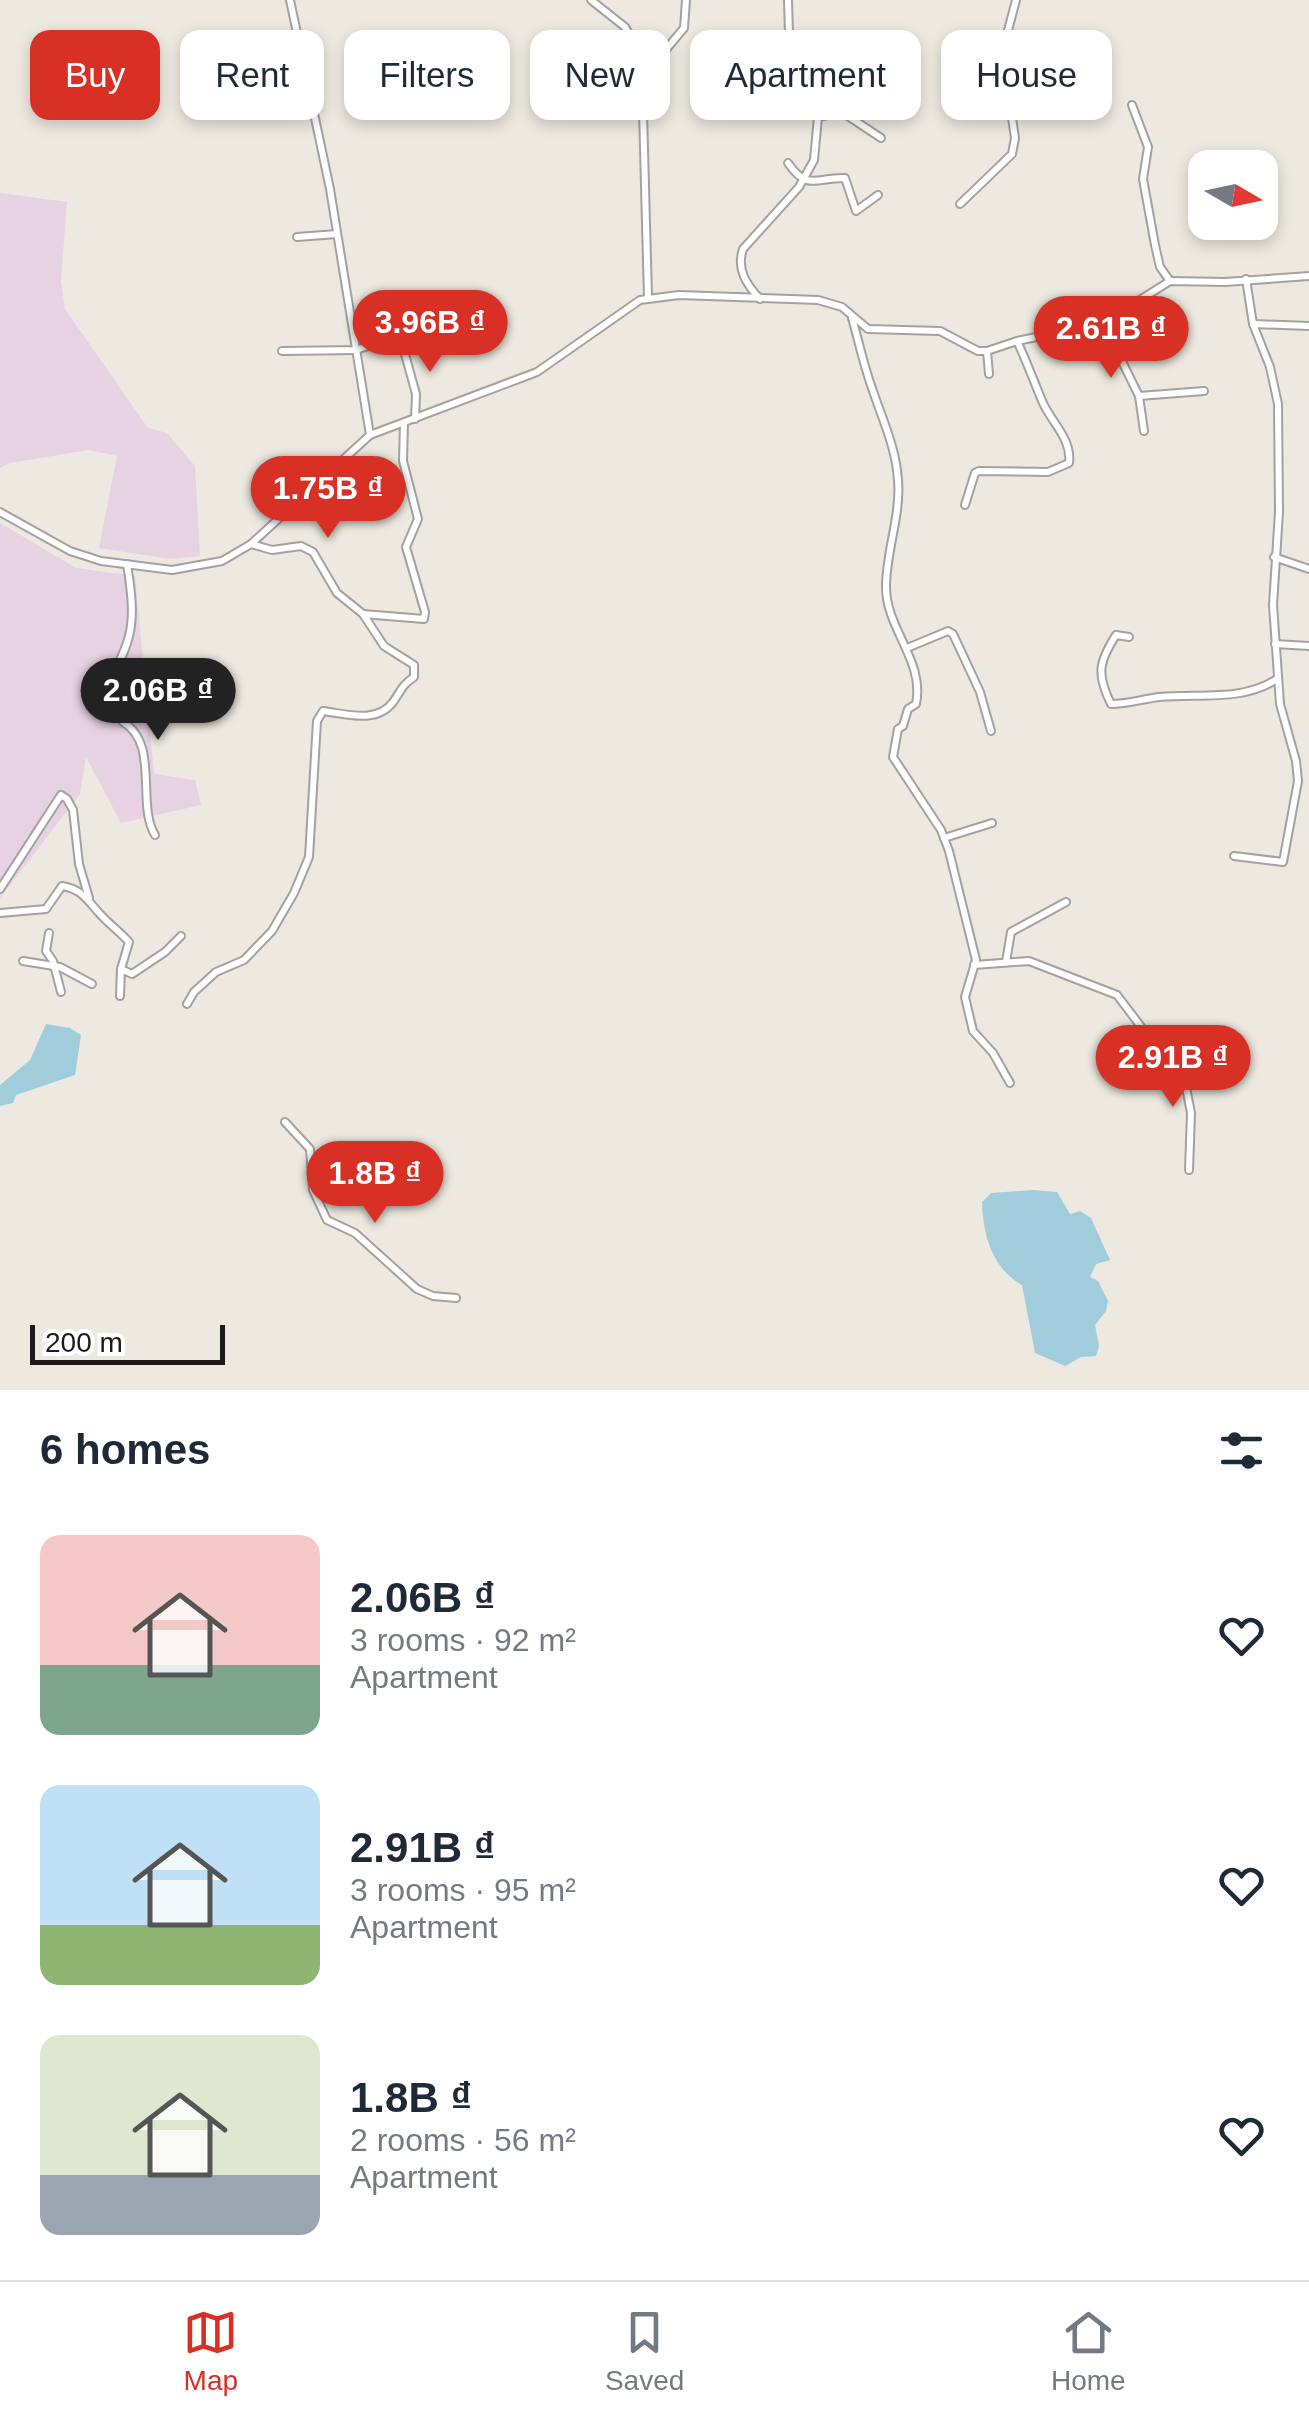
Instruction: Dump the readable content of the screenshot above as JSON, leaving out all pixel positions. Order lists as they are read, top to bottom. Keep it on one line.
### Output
{"scale_bar":"200 m","north":"right","page":{"chip":["Buy","Rent","Filters","New","Apartment","House"],"price":["3.96B ₫","2.61B ₫","1.75B ₫","2.06B ₫","2.91B ₫","1.8B ₫"],"scale":"200 m","heading":"6 homes","list":[{"name":"2.06B ₫","note":"3 rooms · 92 m² · Apartment"},{"name":"2.91B ₫","note":"3 rooms · 95 m² · Apartment"},{"name":"1.8B ₫","note":"2 rooms · 56 m² · Apartment"}],"tabs":["Map","Saved","Home"]}}
